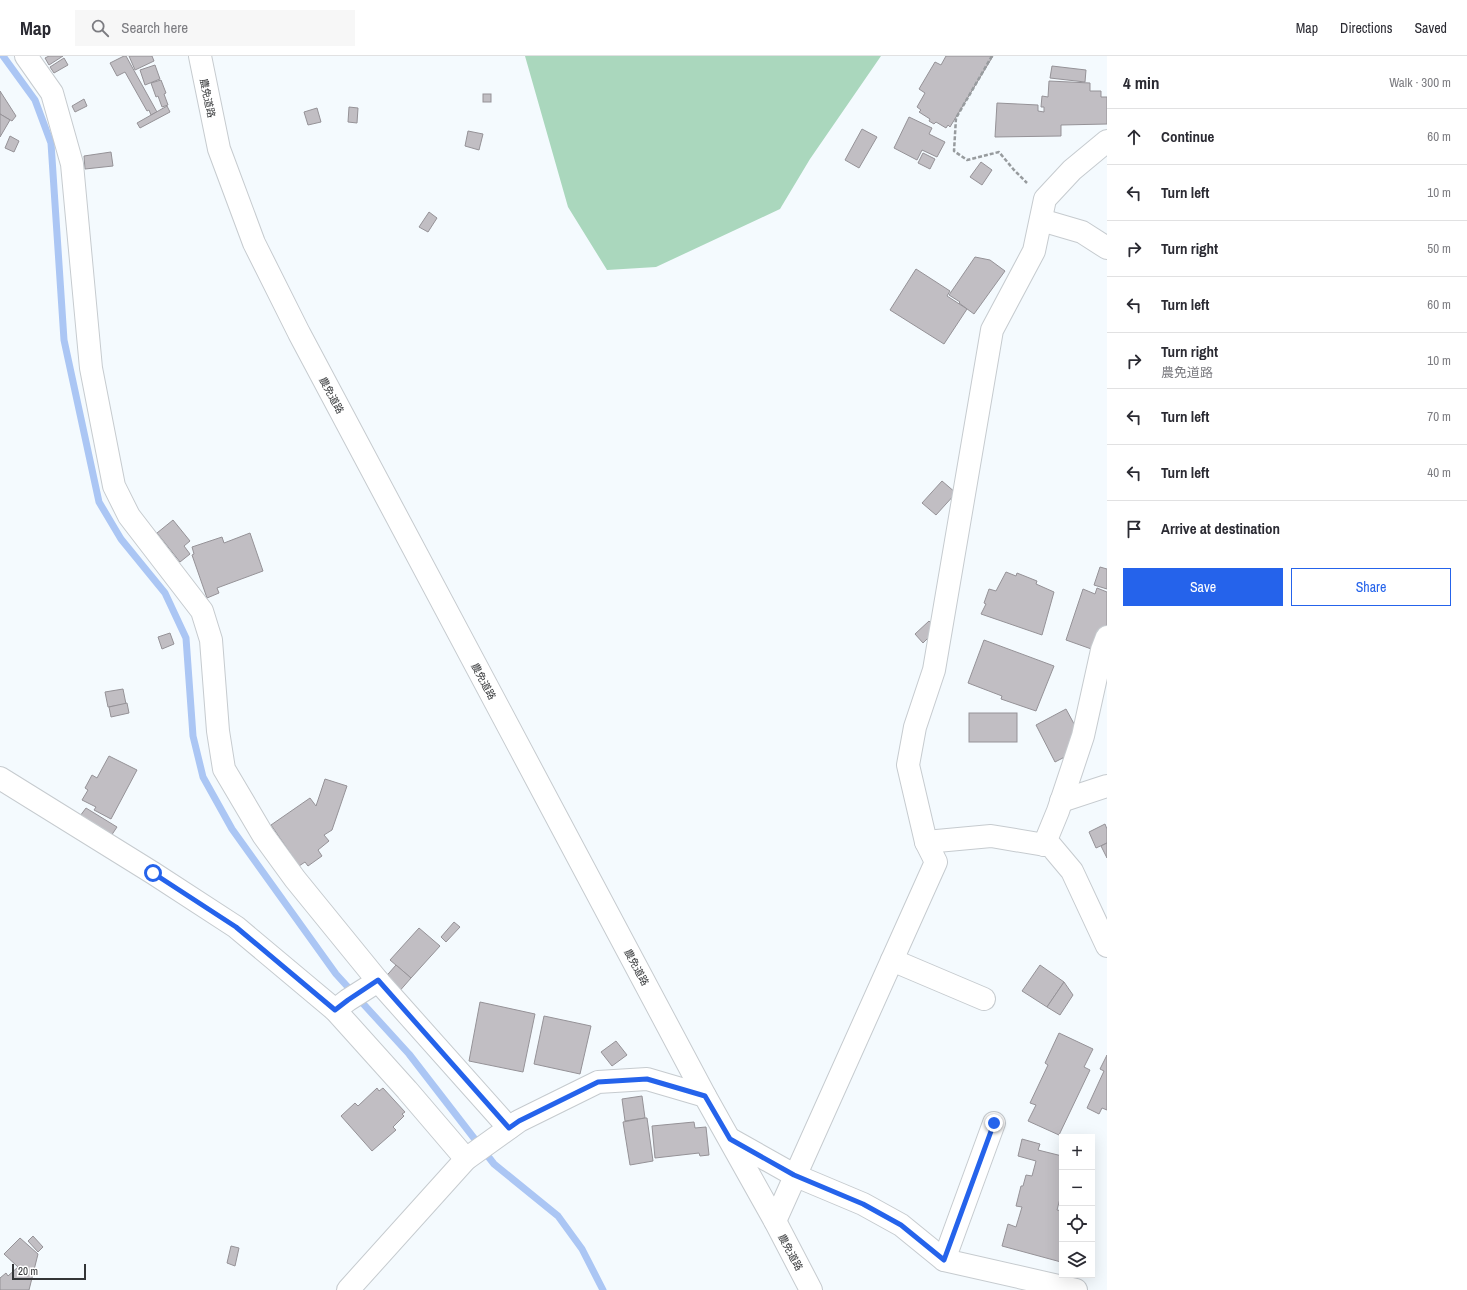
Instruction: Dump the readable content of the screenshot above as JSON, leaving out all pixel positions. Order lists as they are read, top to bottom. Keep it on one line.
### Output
{"streets":{"street":["農免道路"]},"scale_bar":"20 m","page":{"header":"Map","search":"Search here","nav":["Map","Directions","Saved"],"heading":["4 min","Walk · 300 m"],"list":[["Continue","60 m"],["Turn left","10 m"],["Turn right","50 m"],["Turn left","60 m"],["Turn right","農免道路","10 m"],["Turn left","70 m"],["Turn left","40 m"],"Arrive at destination"],"buttons":["Save","Share"],"map_buttons":["+","−"],"scale":"20 m"}}
